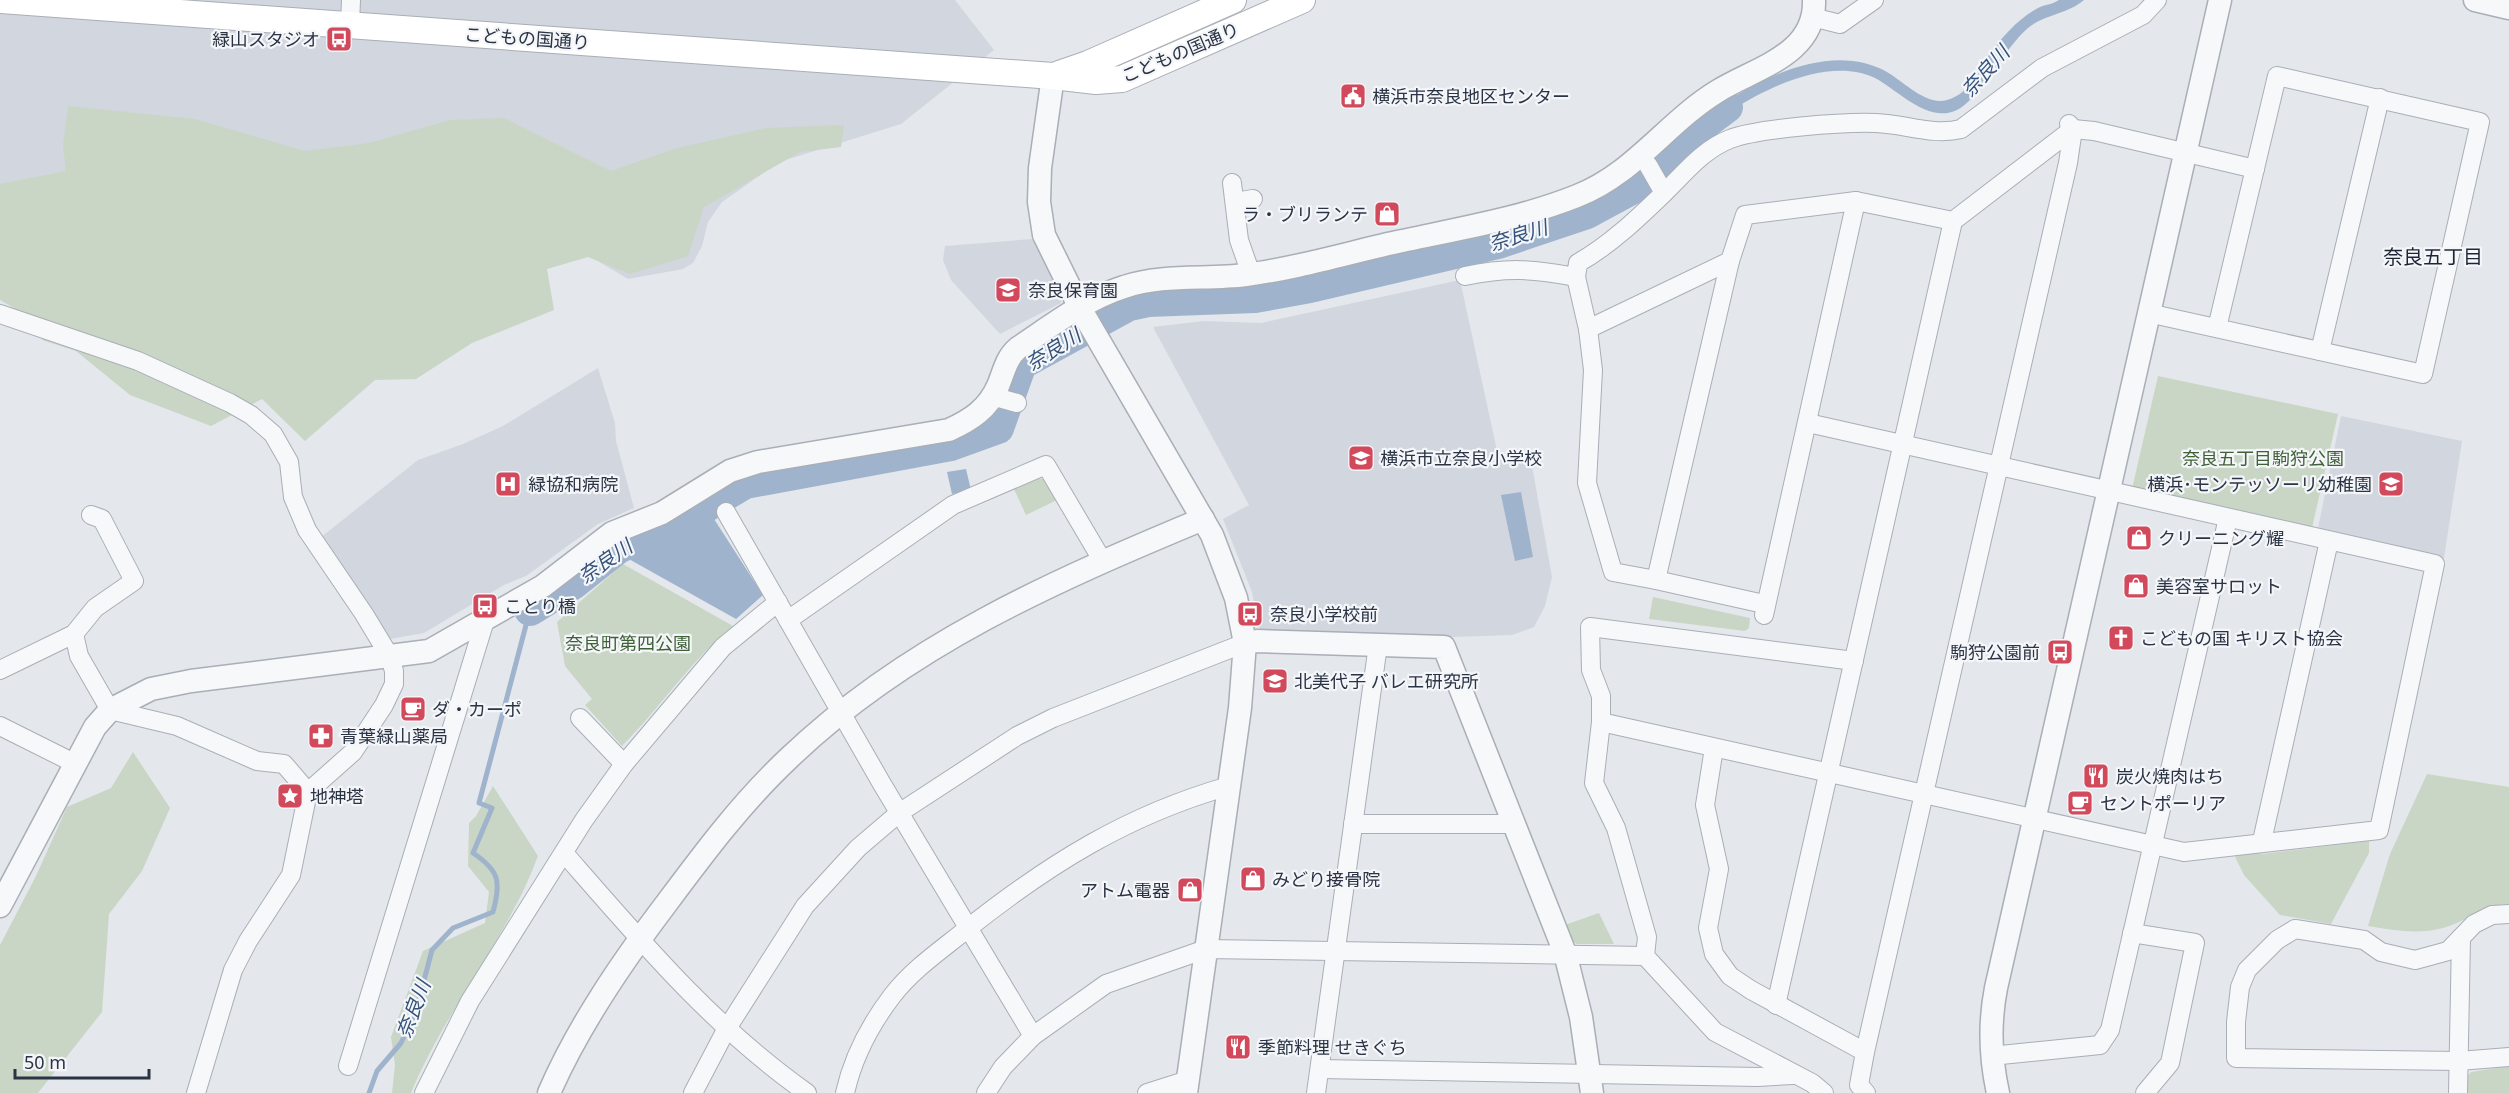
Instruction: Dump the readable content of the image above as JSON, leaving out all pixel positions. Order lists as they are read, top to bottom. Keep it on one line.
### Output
{"streets":{"main road":["こどもの国通り"]},"districts":["奈良五丁目"],"water":["奈良川"],"parks":["奈良五丁目駒狩公園","奈良町第四公園"],"places":{"bus stop":["緑山スタジオ","ことり橋","奈良小学校前","駒狩公園前"],"public building":["横浜市奈良地区センター"],"shop":["ラ・ブリランテ","クリーニング耀","美容室サロット","みどり接骨院","アトム電器"],"school or university":["奈良保育園","横浜市立奈良小学校","横浜･モンテッソーリ幼稚園","北美代子 バレエ研究所"],"hospital":["緑協和病院"],"church":["こどもの国 キリスト協会"],"cafe":["ダ・カーポ","セントポーリア"],"pharmacy":["青葉緑山薬局"],"restaurant":["炭火焼肉はち","季節料理 せきぐち"],"place":["地神塔"]},"scale_bar":"50 m"}
